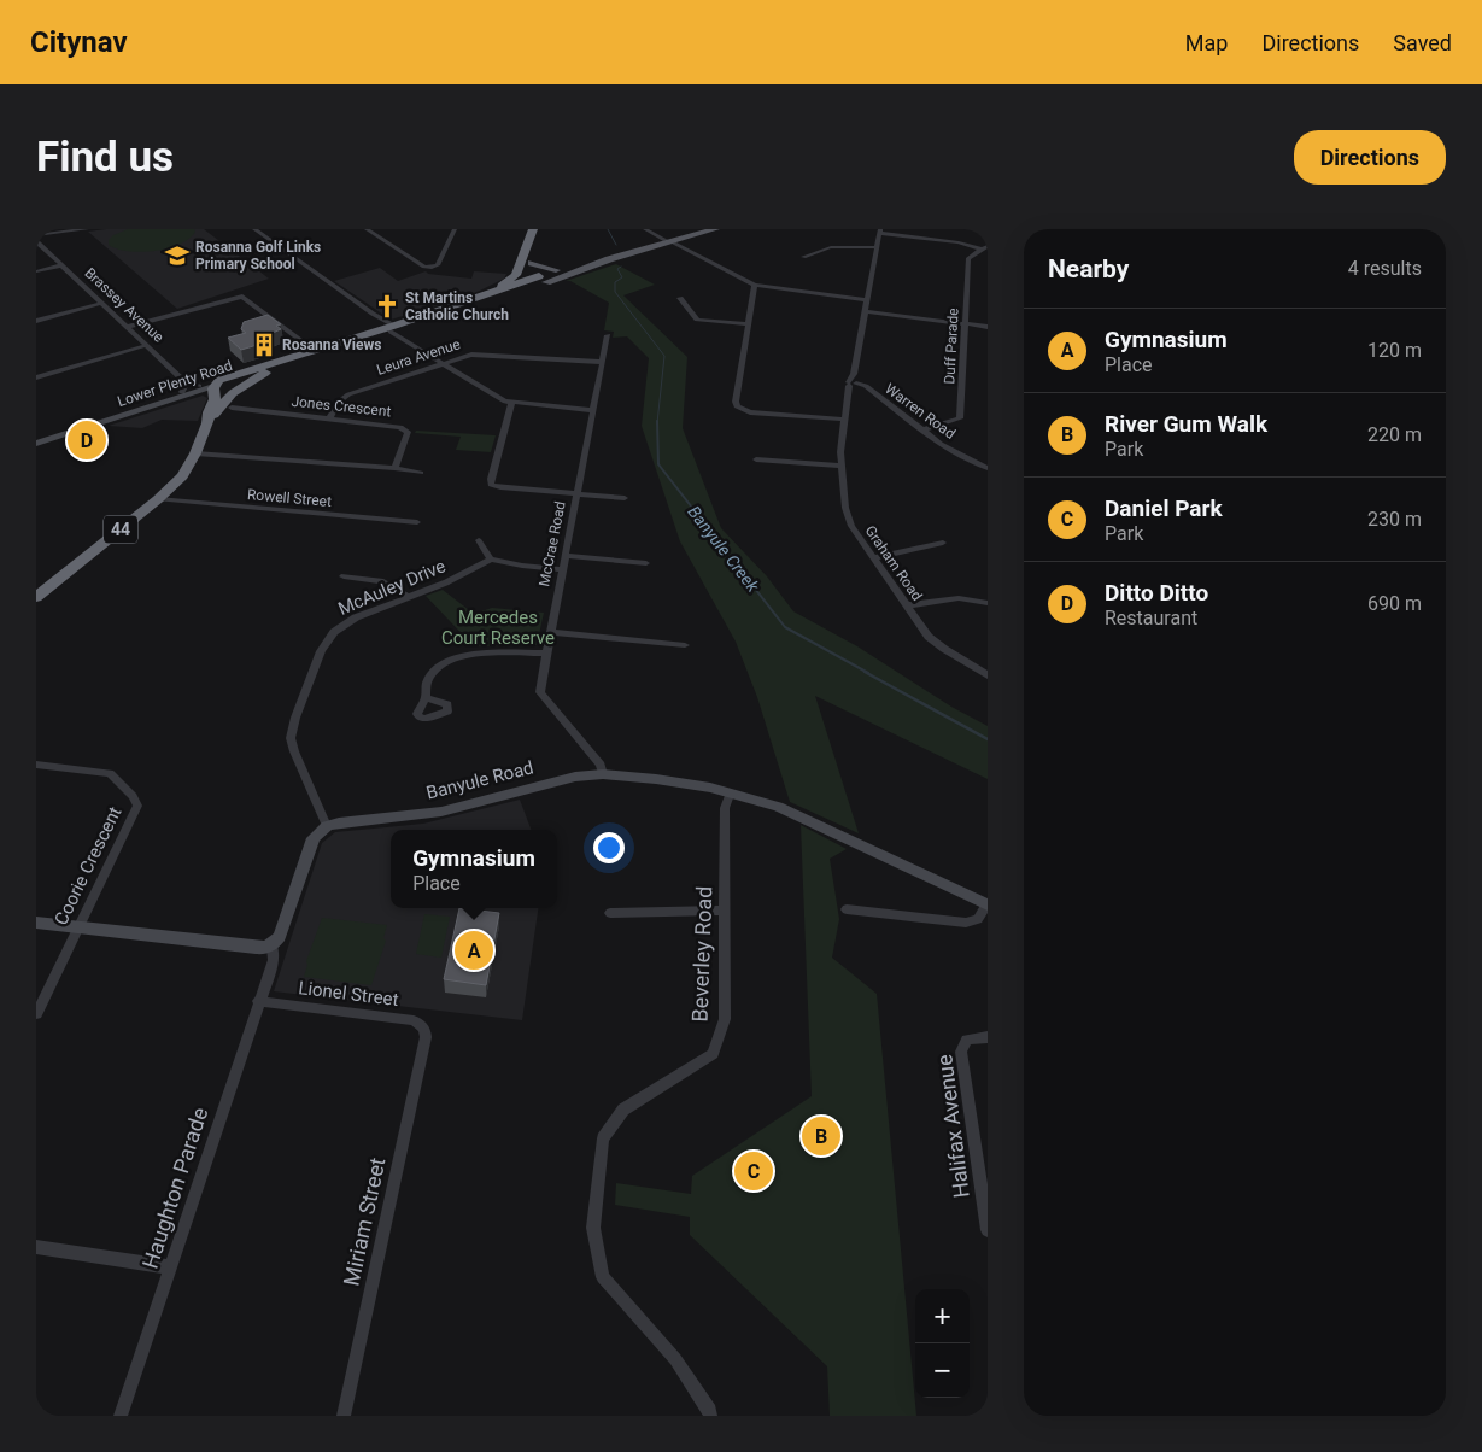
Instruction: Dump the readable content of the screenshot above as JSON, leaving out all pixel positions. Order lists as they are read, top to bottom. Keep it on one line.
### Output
{"streets":{"highway":["Lower Plenty Road","44"],"street":["Brassey Avenue","Duff Parade","Leura Avenue","Jones Crescent","Warren Road","Rowell Street","McCrae Road","Graham Road","McAuley Drive","Banyule Road","Coorie Crescent","Beverley Road","Lionel Street","Halifax Avenue","Haughton Parade","Miriam Street"]},"crossings":[["Brassey Avenue","Lower Plenty Road"],["Duff Parade","Warren Road"],["Leura Avenue","Jones Crescent"],["Leura Avenue","McCrae Road"],["Lower Plenty Road","44"],["Warren Road","Graham Road"],["Rowell Street","44"],["McCrae Road","Banyule Road"],["McAuley Drive","Banyule Road"],["Banyule Road","Beverley Road"],["Lionel Street","Haughton Parade"],["Lionel Street","Miriam Street"]],"water":["Banyule Creek"],"parks":["Mercedes Court Reserve"],"places":{"school or university":["Rosanna Golf Links Primary School"],"church":["St Martins Catholic Church"],"building":["Rosanna Views"]},"page":{"header":"Citynav","nav":["Map","Directions","Saved"],"buttons":"Directions","title":"Find us","heading":["Nearby","4 results"],"list":[{"mark":"A","name":"Gymnasium","note":"Place","value":"120 m"},{"mark":"B","name":"River Gum Walk","note":"Park","value":"220 m"},{"mark":"C","name":"Daniel Park","note":"Park","value":"230 m"},{"mark":"D","name":"Ditto Ditto","note":"Restaurant","value":"690 m"}],"pins":["D","A","B","C"],"popup":["Gymnasium","Place"],"map_buttons":["+","−"]}}
